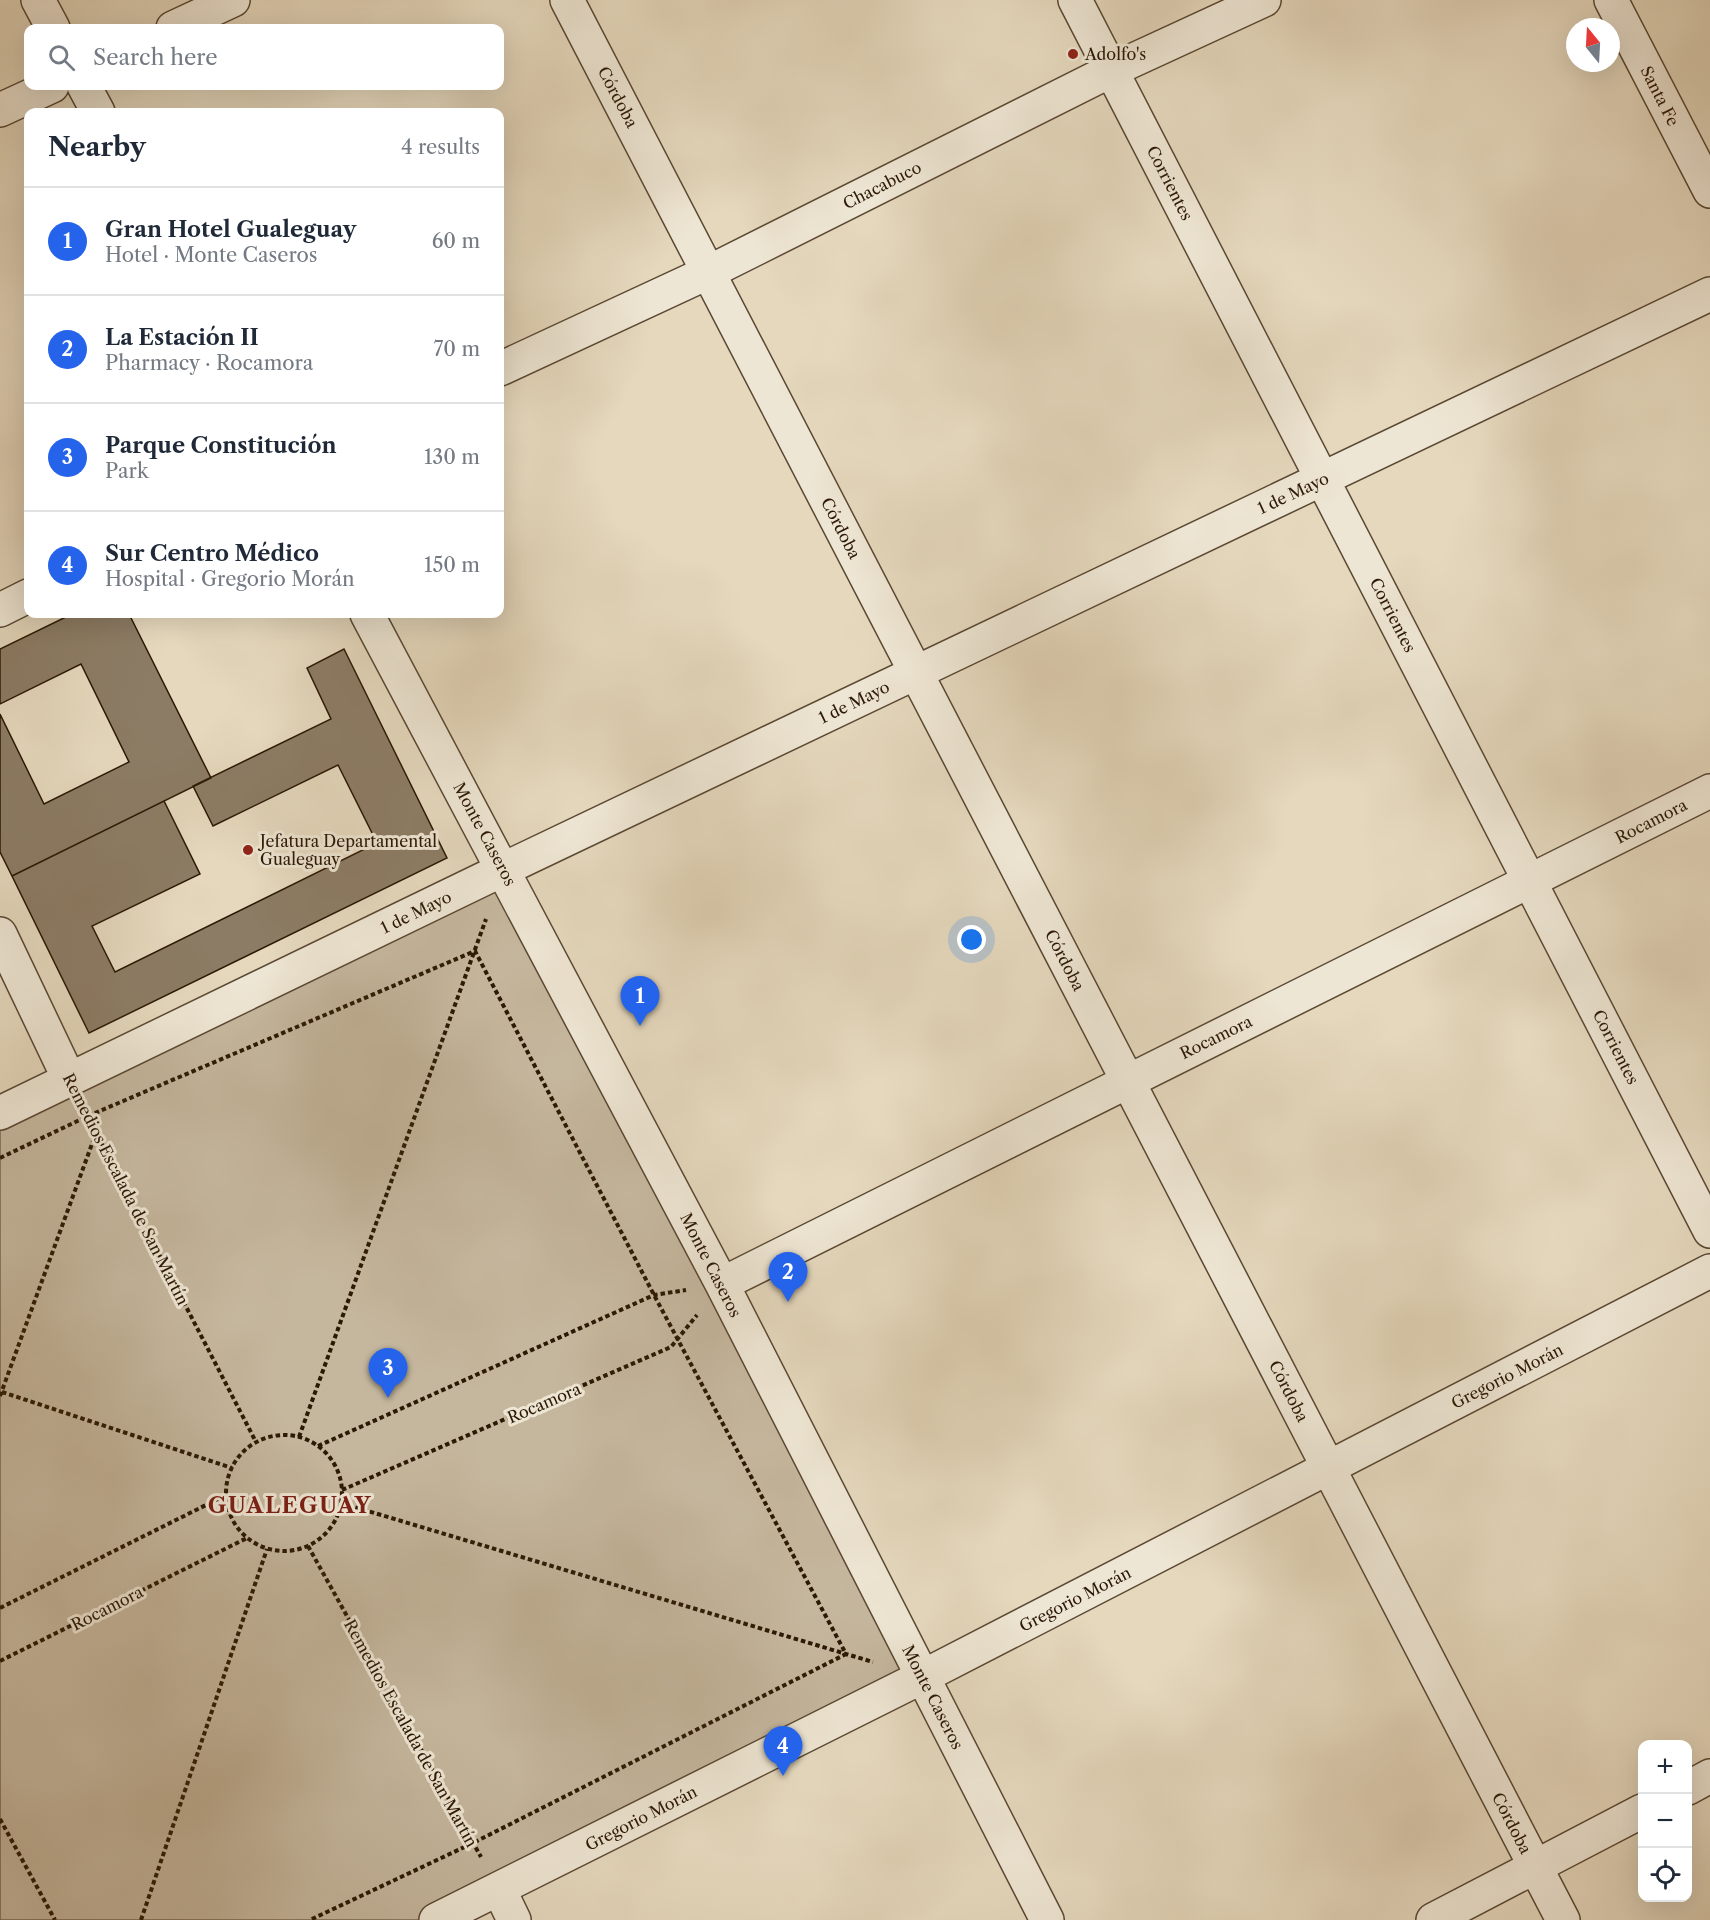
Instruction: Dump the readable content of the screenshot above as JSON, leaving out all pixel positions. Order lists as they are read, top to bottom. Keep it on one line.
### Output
{"streets":{"street":["Santa Fe","Córdoba","Corrientes","Chacabuco","1 de Mayo","Rocamora","Monte Caseros","Remedios Escalada de San Martín","Gregorio Morán"]},"crossings":[["Córdoba","Chacabuco"],["Córdoba","1 de Mayo"],["Córdoba","Rocamora"],["Córdoba","Gregorio Morán"],["Corrientes","Chacabuco"],["Corrientes","1 de Mayo"],["Corrientes","Rocamora"],["1 de Mayo","Monte Caseros"],["1 de Mayo","Remedios Escalada de San Martín"],["Rocamora","Monte Caseros"],["Rocamora","Remedios Escalada de San Martín"],["Monte Caseros","Gregorio Morán"],["Remedios Escalada de San Martín","Gregorio Morán"]],"districts":["GUALEGUAY"],"places":["Adolfo's","Jefatura Departamental Gualeguay"],"north":"top","page":{"search":"Search here","heading":["Nearby","4 results"],"list":[{"mark":"1","name":"Gran Hotel Gualeguay","note":"Hotel · Monte Caseros","value":"60 m"},{"mark":"2","name":"La Estación II","note":"Pharmacy · Rocamora","value":"70 m"},{"mark":"3","name":"Parque Constitución","note":"Park","value":"130 m"},{"mark":"4","name":"Sur Centro Médico","note":"Hospital · Gregorio Morán","value":"150 m"}],"pins":["1","2","3","4"],"map_buttons":["+","−"]}}
